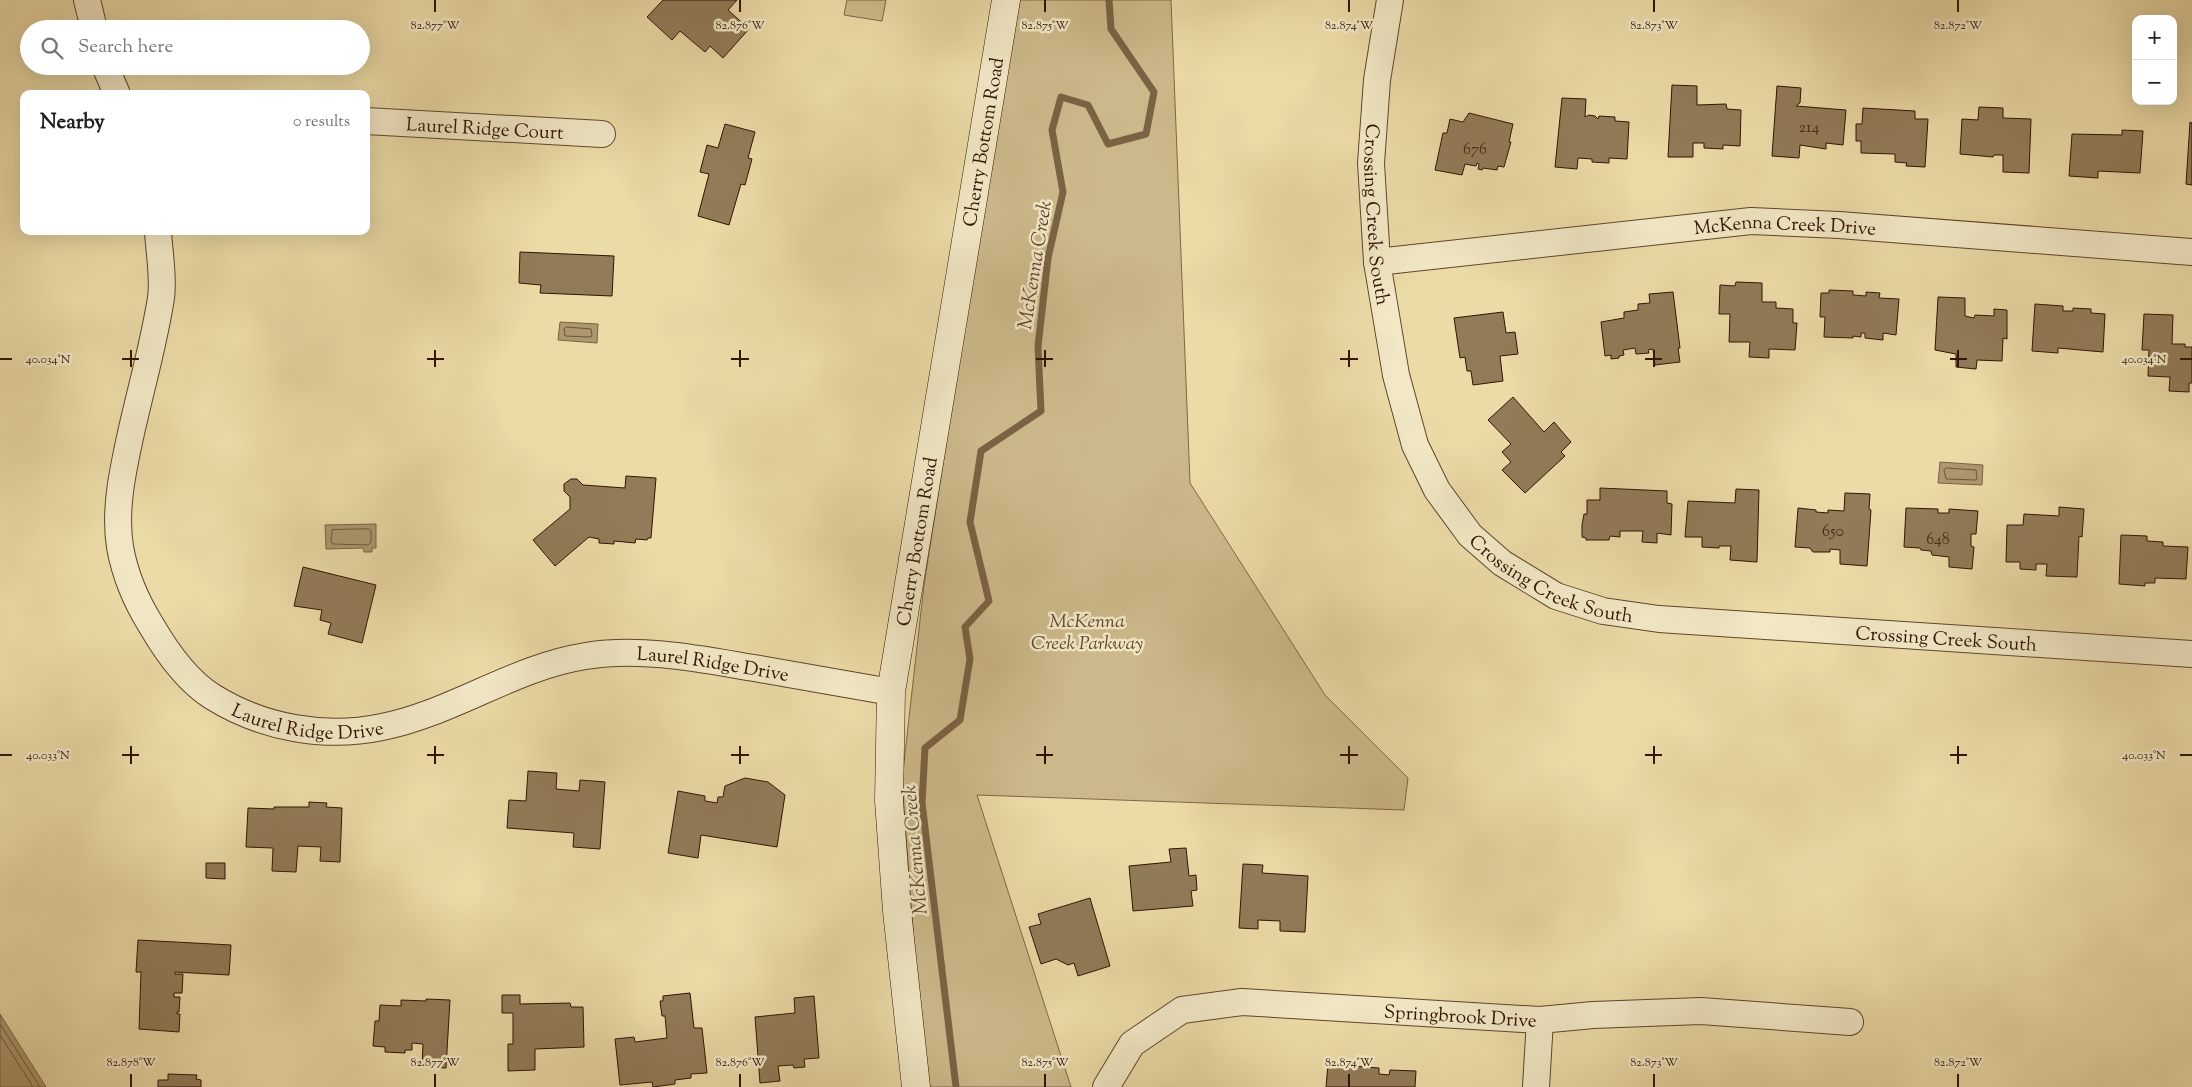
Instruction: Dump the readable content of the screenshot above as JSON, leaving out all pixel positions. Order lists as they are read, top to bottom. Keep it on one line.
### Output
{"streets":{"main road":["Cherry Bottom Road"],"street":["Laurel Ridge Court","Crossing Creek South","McKenna Creek Drive","Laurel Ridge Drive","Springbrook Drive"]},"crossings":[["Cherry Bottom Road","Laurel Ridge Drive"],["Crossing Creek South","McKenna Creek Drive"]],"water":["McKenna Creek"],"parks":["McKenna Creek Parkway"],"house_numbers":["214","676","650","648"],"page":{"map_buttons":["+","−"],"search":"Search here","heading":["Nearby","0 results"]},"coordinates":["82.877°W","82.876°W","82.875°W","82.874°W","82.873°W","82.872°W","40.034°N","40.033°N","82.878°W"]}
